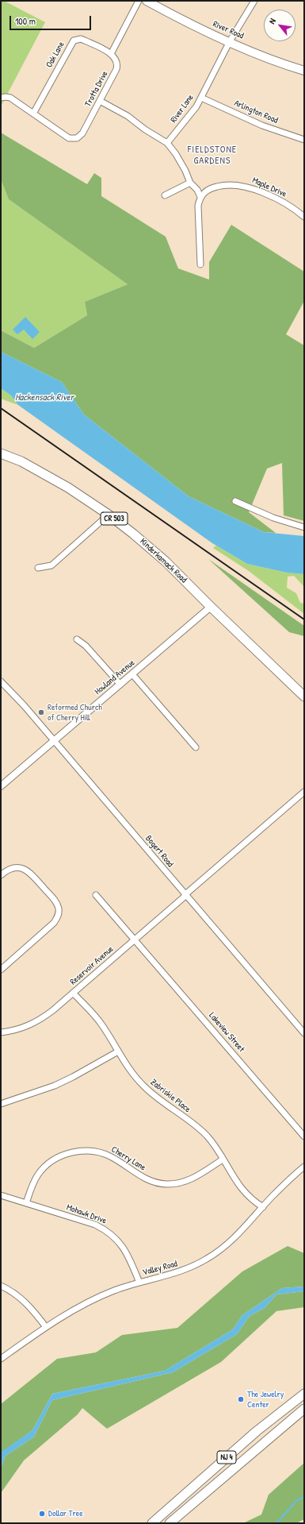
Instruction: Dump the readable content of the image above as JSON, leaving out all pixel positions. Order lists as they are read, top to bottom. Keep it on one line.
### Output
{"streets":{"main road":["River Road","CR 503","Kinderkamack Road","NJ 4"],"street":["Oak Lane","Trotta Drive","River Lane","Arlington Road","Maple Drive","Howland Avenue","Bogert Road","Reservoir Avenue","Lakeview Street","Zabriskie Place","Cherry Lane","Mohawk Drive","Valley Road"]},"crossings":[["River Road","River Lane"],["Oak Lane","Trotta Drive"],["River Lane","Arlington Road"],["Kinderkamack Road","Howland Avenue"],["Howland Avenue","Bogert Road"],["Bogert Road","Reservoir Avenue"],["Reservoir Avenue","Lakeview Street"],["Reservoir Avenue","Zabriskie Place"],["Zabriskie Place","Cherry Lane"],["Zabriskie Place","Valley Road"],["Cherry Lane","Mohawk Drive"],["Mohawk Drive","Valley Road"]],"districts":["FIELDSTONE GARDENS"],"water":["Hackensack River"],"places":["Reformed Church of Cherry Hill","The Jewelry Center","Dollar Tree"],"scale_bar":"100 m","north":"top left"}
